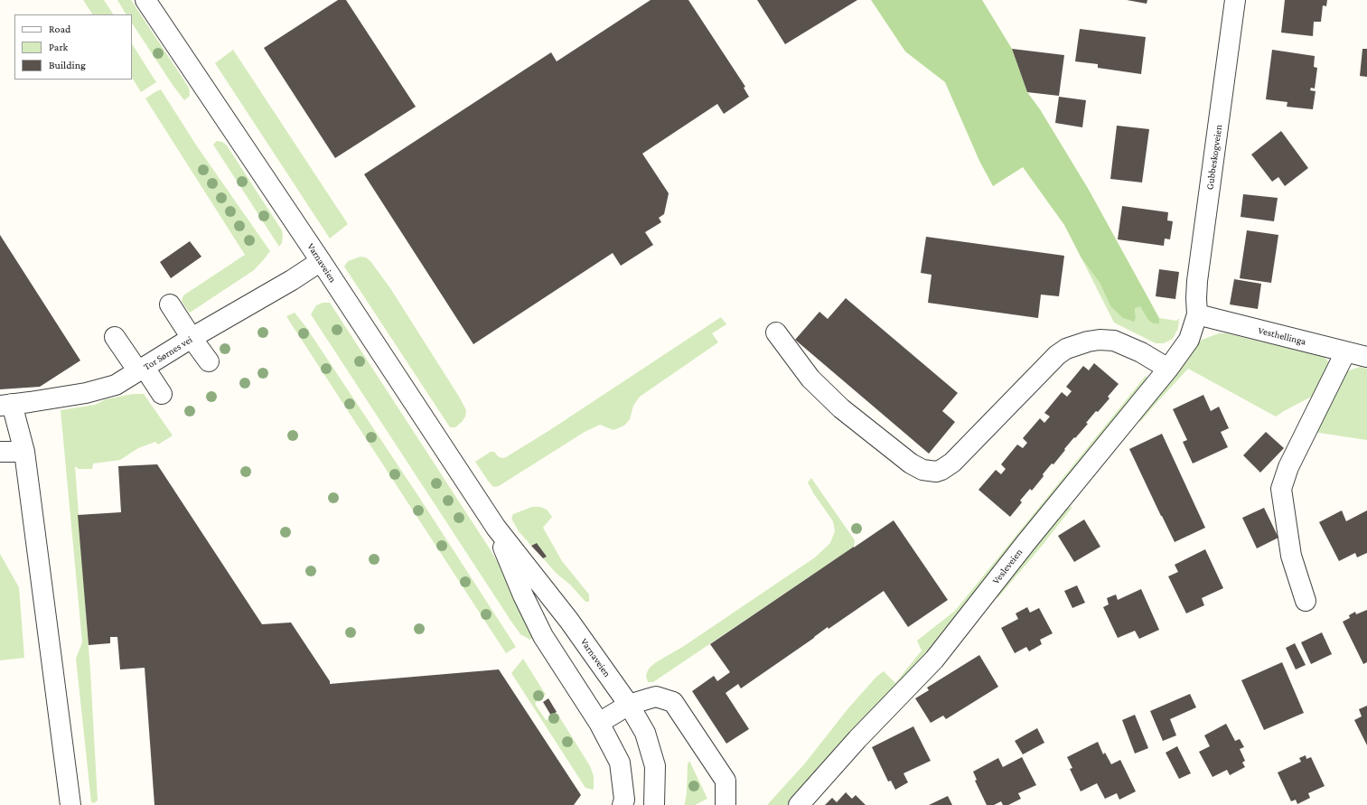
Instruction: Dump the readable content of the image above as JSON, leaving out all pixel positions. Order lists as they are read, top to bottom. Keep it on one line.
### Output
{"streets":{"street":["Gubbeskogveien","Varnaveien","Vesthellinga","Tor Sørnes vei","Vesleveien"]},"crossings":[["Gubbeskogveien","Vesthellinga"],["Gubbeskogveien","Vesleveien"],["Varnaveien","Tor Sørnes vei"],["Vesthellinga","Vesleveien"]],"legend":["Road","Park","Building"]}
